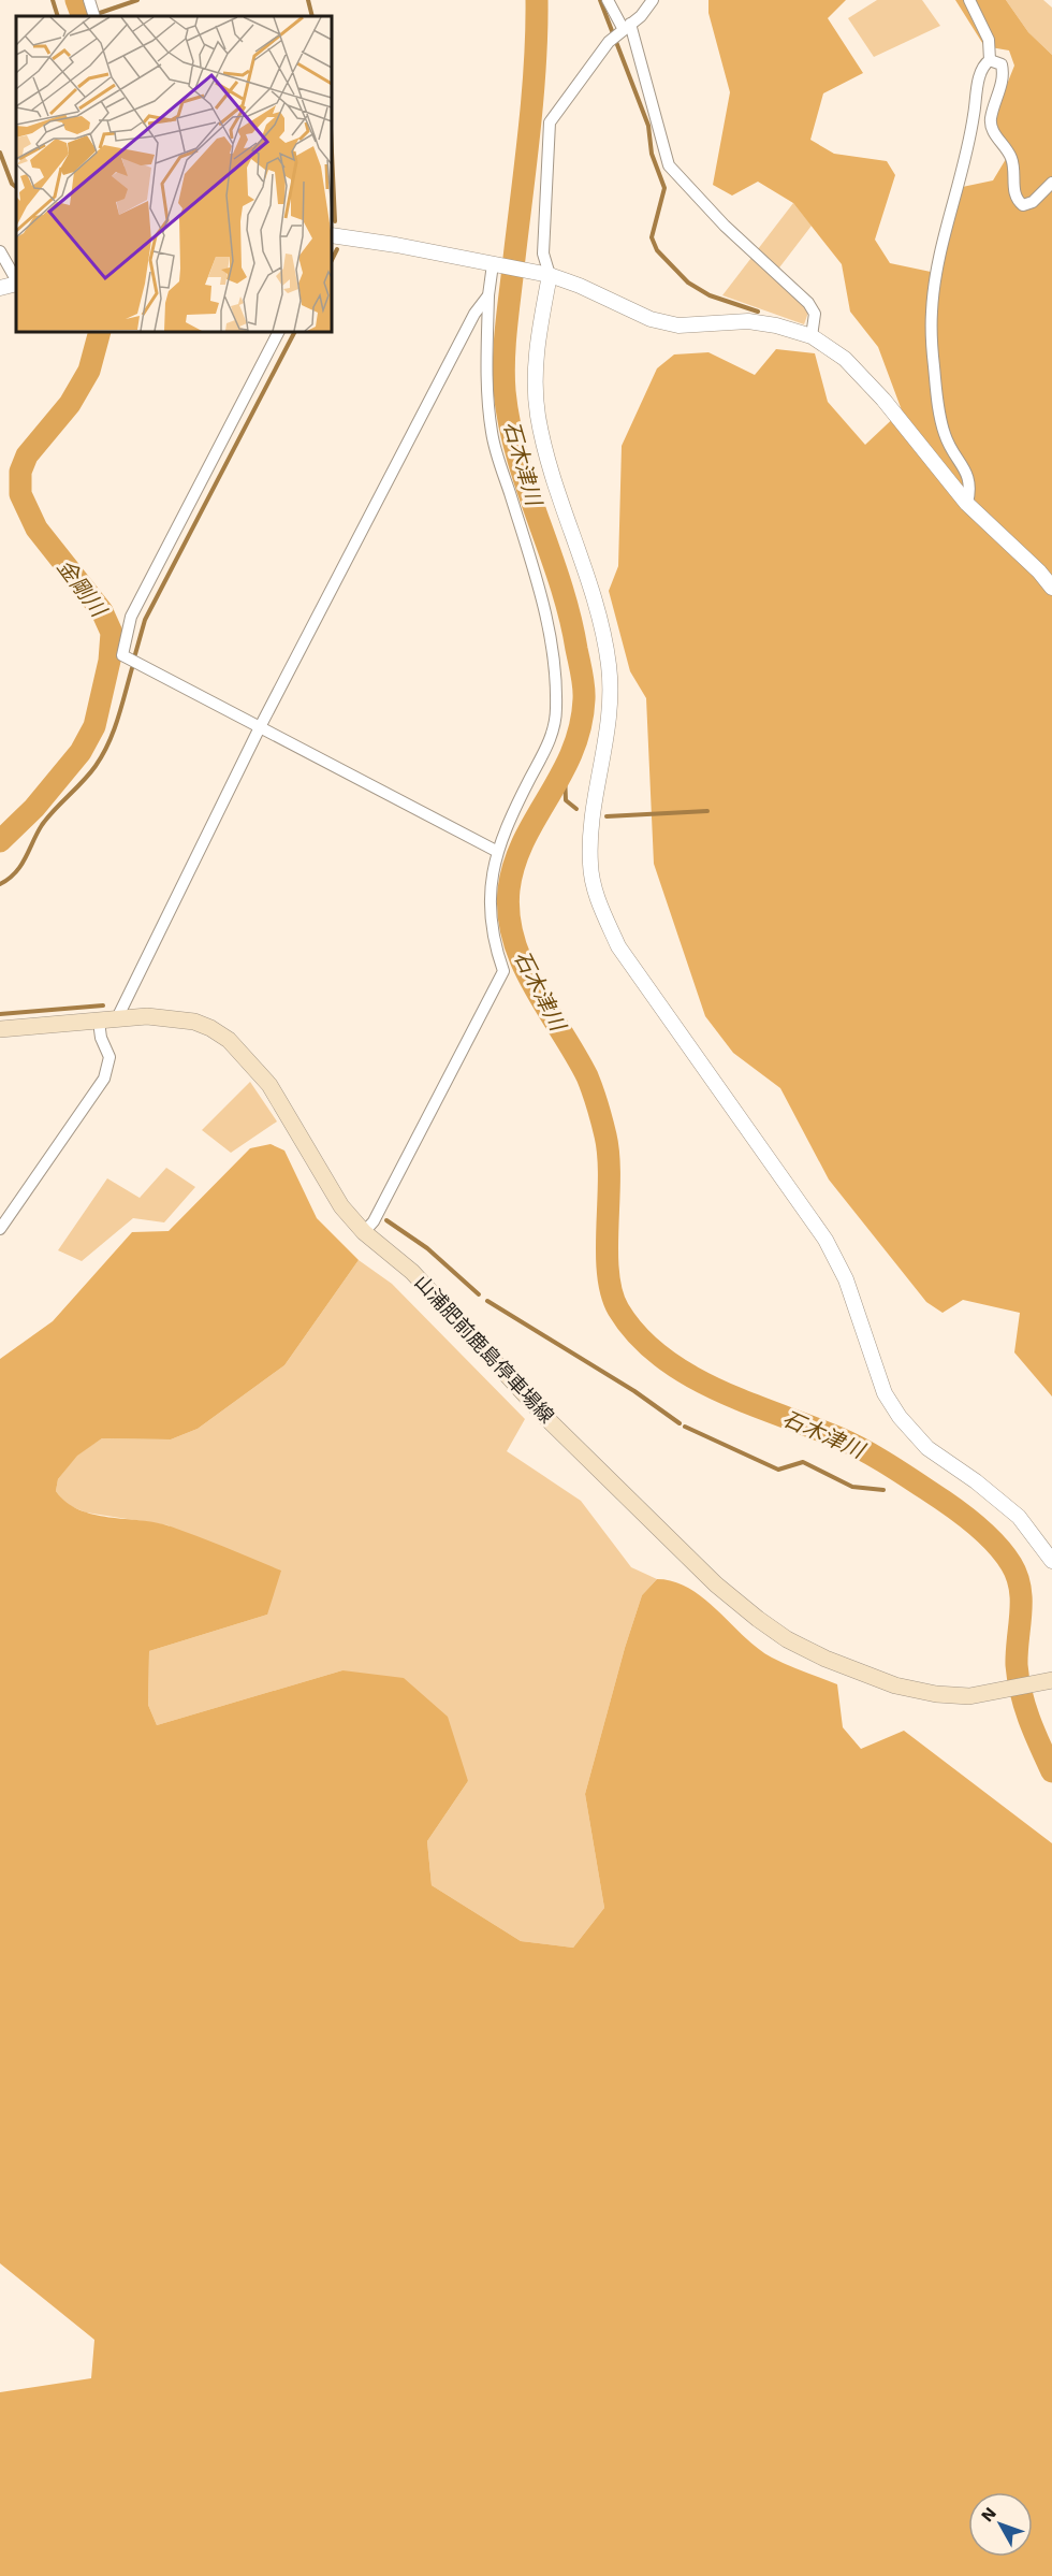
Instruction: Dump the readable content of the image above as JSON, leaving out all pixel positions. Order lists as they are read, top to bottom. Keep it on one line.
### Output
{"streets":{"main road":["山浦肥前鹿島停車場線"]},"water":["石木津川","金剛川"],"north":"top left"}
